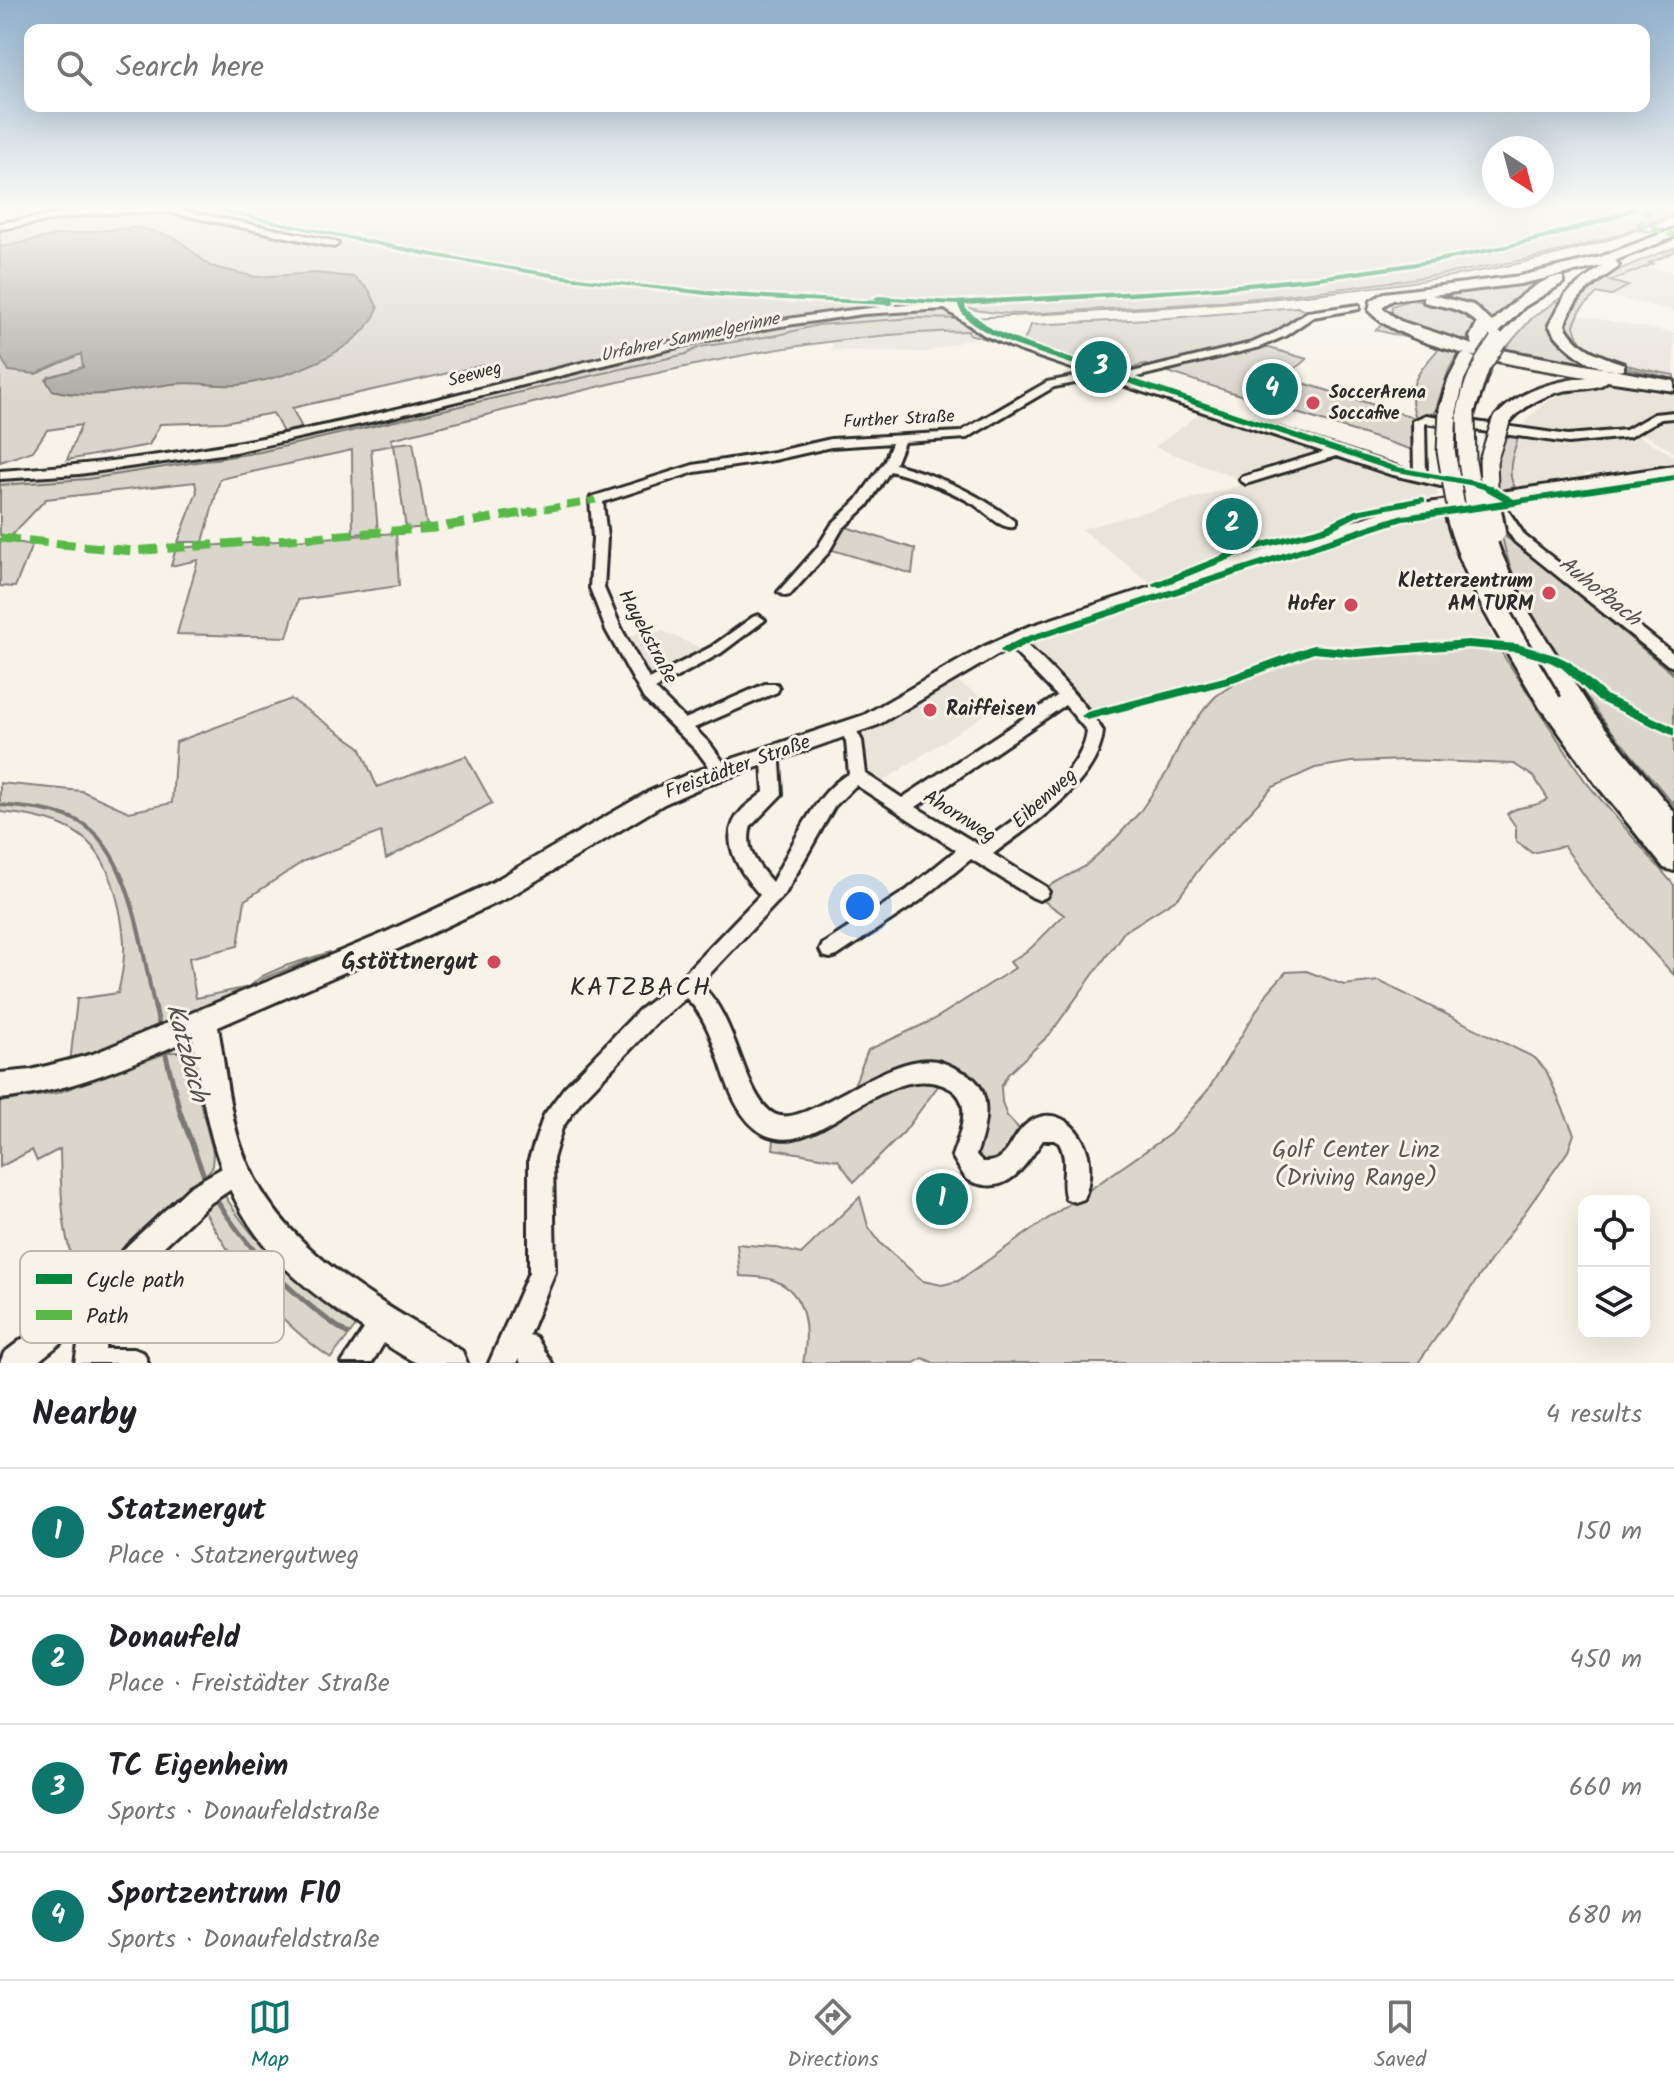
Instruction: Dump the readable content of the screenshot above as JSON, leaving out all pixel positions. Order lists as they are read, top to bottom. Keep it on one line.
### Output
{"streets":{"main road":["Freistädter Straße"],"street":["Seeweg","Further Straße","Hayekstraße","Eibenweg","Ahornweg"]},"crossings":[["Seeweg","Further Straße"],["Further Straße","Hayekstraße"],["Hayekstraße","Freistädter Straße"],["Freistädter Straße","Eibenweg"],["Eibenweg","Ahornweg"]],"districts":["KATZBACH"],"water":["Urfahrer Sammelgerinne","Auhofbach","Katzbach"],"parks":["Golf Center Linz (Driving Range)"],"places":["SoccerArena Soccafive","Kletterzentrum AM TURM","Hofer","Raiffeisen","Gstöttnergut"],"legend":["Cycle path","Path"],"north":"bottom right","page":{"search":"Search here","pins":["3","4","2","1"],"heading":["Nearby","4 results"],"list":[{"mark":"1","name":"Statznergut","note":"Place · Statznergutweg","value":"150 m"},{"mark":"2","name":"Donaufeld","note":"Place · Freistädter Straße","value":"450 m"},{"mark":"3","name":"TC Eigenheim","note":"Sports · Donaufeldstraße","value":"660 m"},{"mark":"4","name":"Sportzentrum F10","note":"Sports · Donaufeldstraße","value":"680 m"}],"nav":["Map","Directions","Saved"]}}
